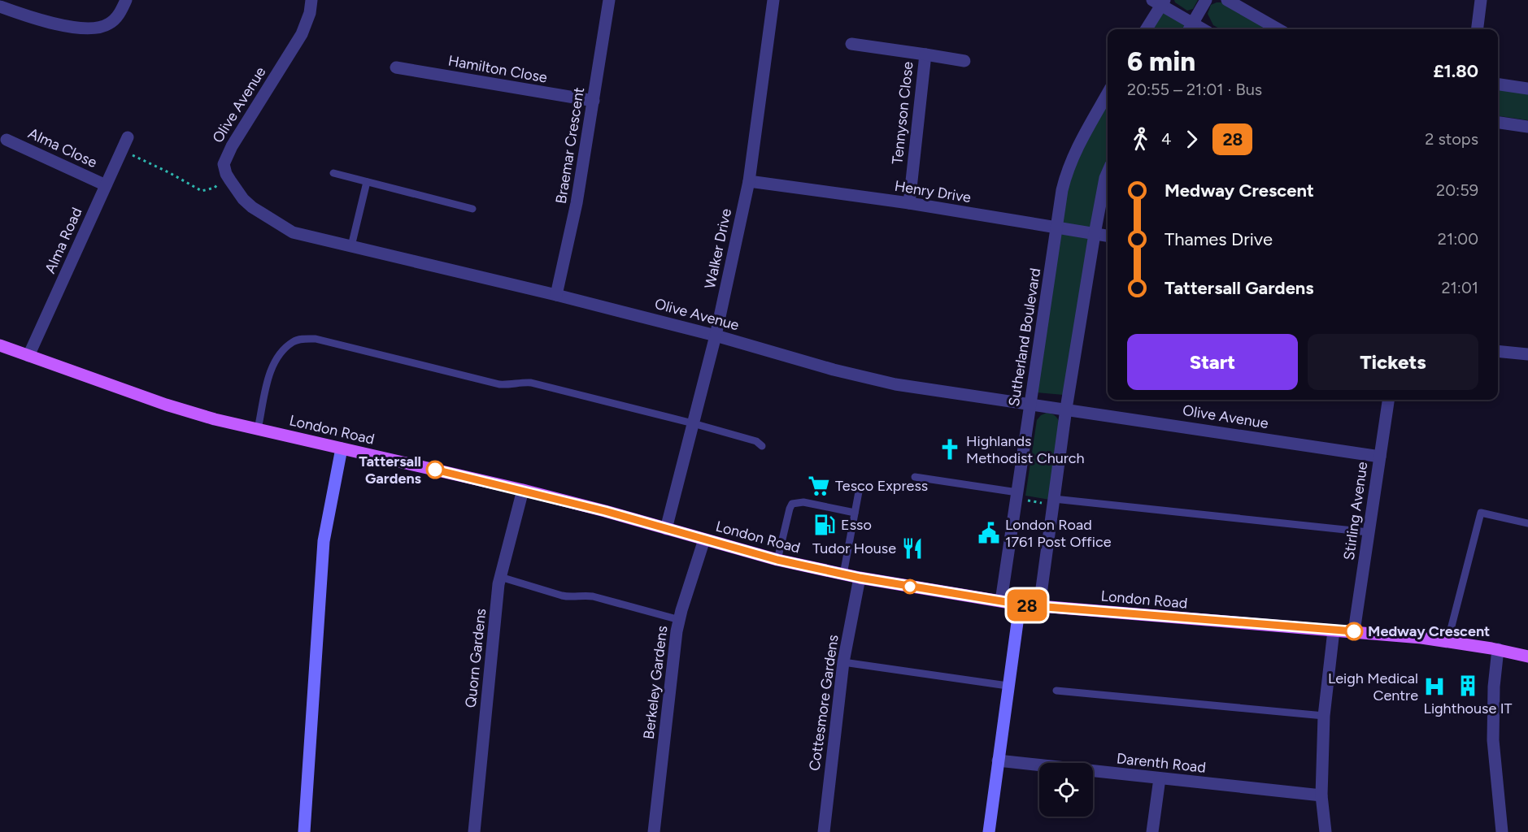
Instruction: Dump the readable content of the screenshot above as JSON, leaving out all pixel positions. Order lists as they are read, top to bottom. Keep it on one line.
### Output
{"streets":{"main road":["London Road"],"street":["Hamilton Close","Olive Avenue","Tennyson Close","Braemar Crescent","Alma Close","Henry Drive","Alma Road","Walker Drive","Sutherland Boulevard","Stirling Avenue","Quorn Gardens","Berkeley Gardens","Cottesmore Gardens","Darenth Road"]},"crossings":[["Hamilton Close","Braemar Crescent"],["Olive Avenue","Braemar Crescent"],["Olive Avenue","Walker Drive"],["Olive Avenue","Sutherland Boulevard"],["Olive Avenue","Stirling Avenue"],["Tennyson Close","Henry Drive"],["Alma Close","Alma Road"],["Henry Drive","Walker Drive"],["Henry Drive","Sutherland Boulevard"],["Alma Road","London Road"],["Walker Drive","London Road"],["Sutherland Boulevard","London Road"],["London Road","Stirling Avenue"],["London Road","Quorn Gardens"],["London Road","Berkeley Gardens"],["London Road","Cottesmore Gardens"]],"places":{"church":["Highlands Methodist Church"],"other":["Tattersall Gardens","Medway Crescent"],"supermarket":["Tesco Express"],"fuel station":["Esso"],"public building":["London Road 1761 Post Office"],"restaurant":["Tudor House"],"building":["Lighthouse IT"],"hospital":["Leigh Medical Centre"]},"lines":["bus line 28"],"page":{"on_map":"28","heading":["6 min","20:55 – 21:01 · Bus","£1.80"],"legs":["4","28","2 stops"],"list":[{"name":"Medway Crescent","value":"20:59"},{"name":"Thames Drive","value":"21:00"},{"name":"Tattersall Gardens","value":"21:01"}],"buttons":["Start","Tickets"]}}
